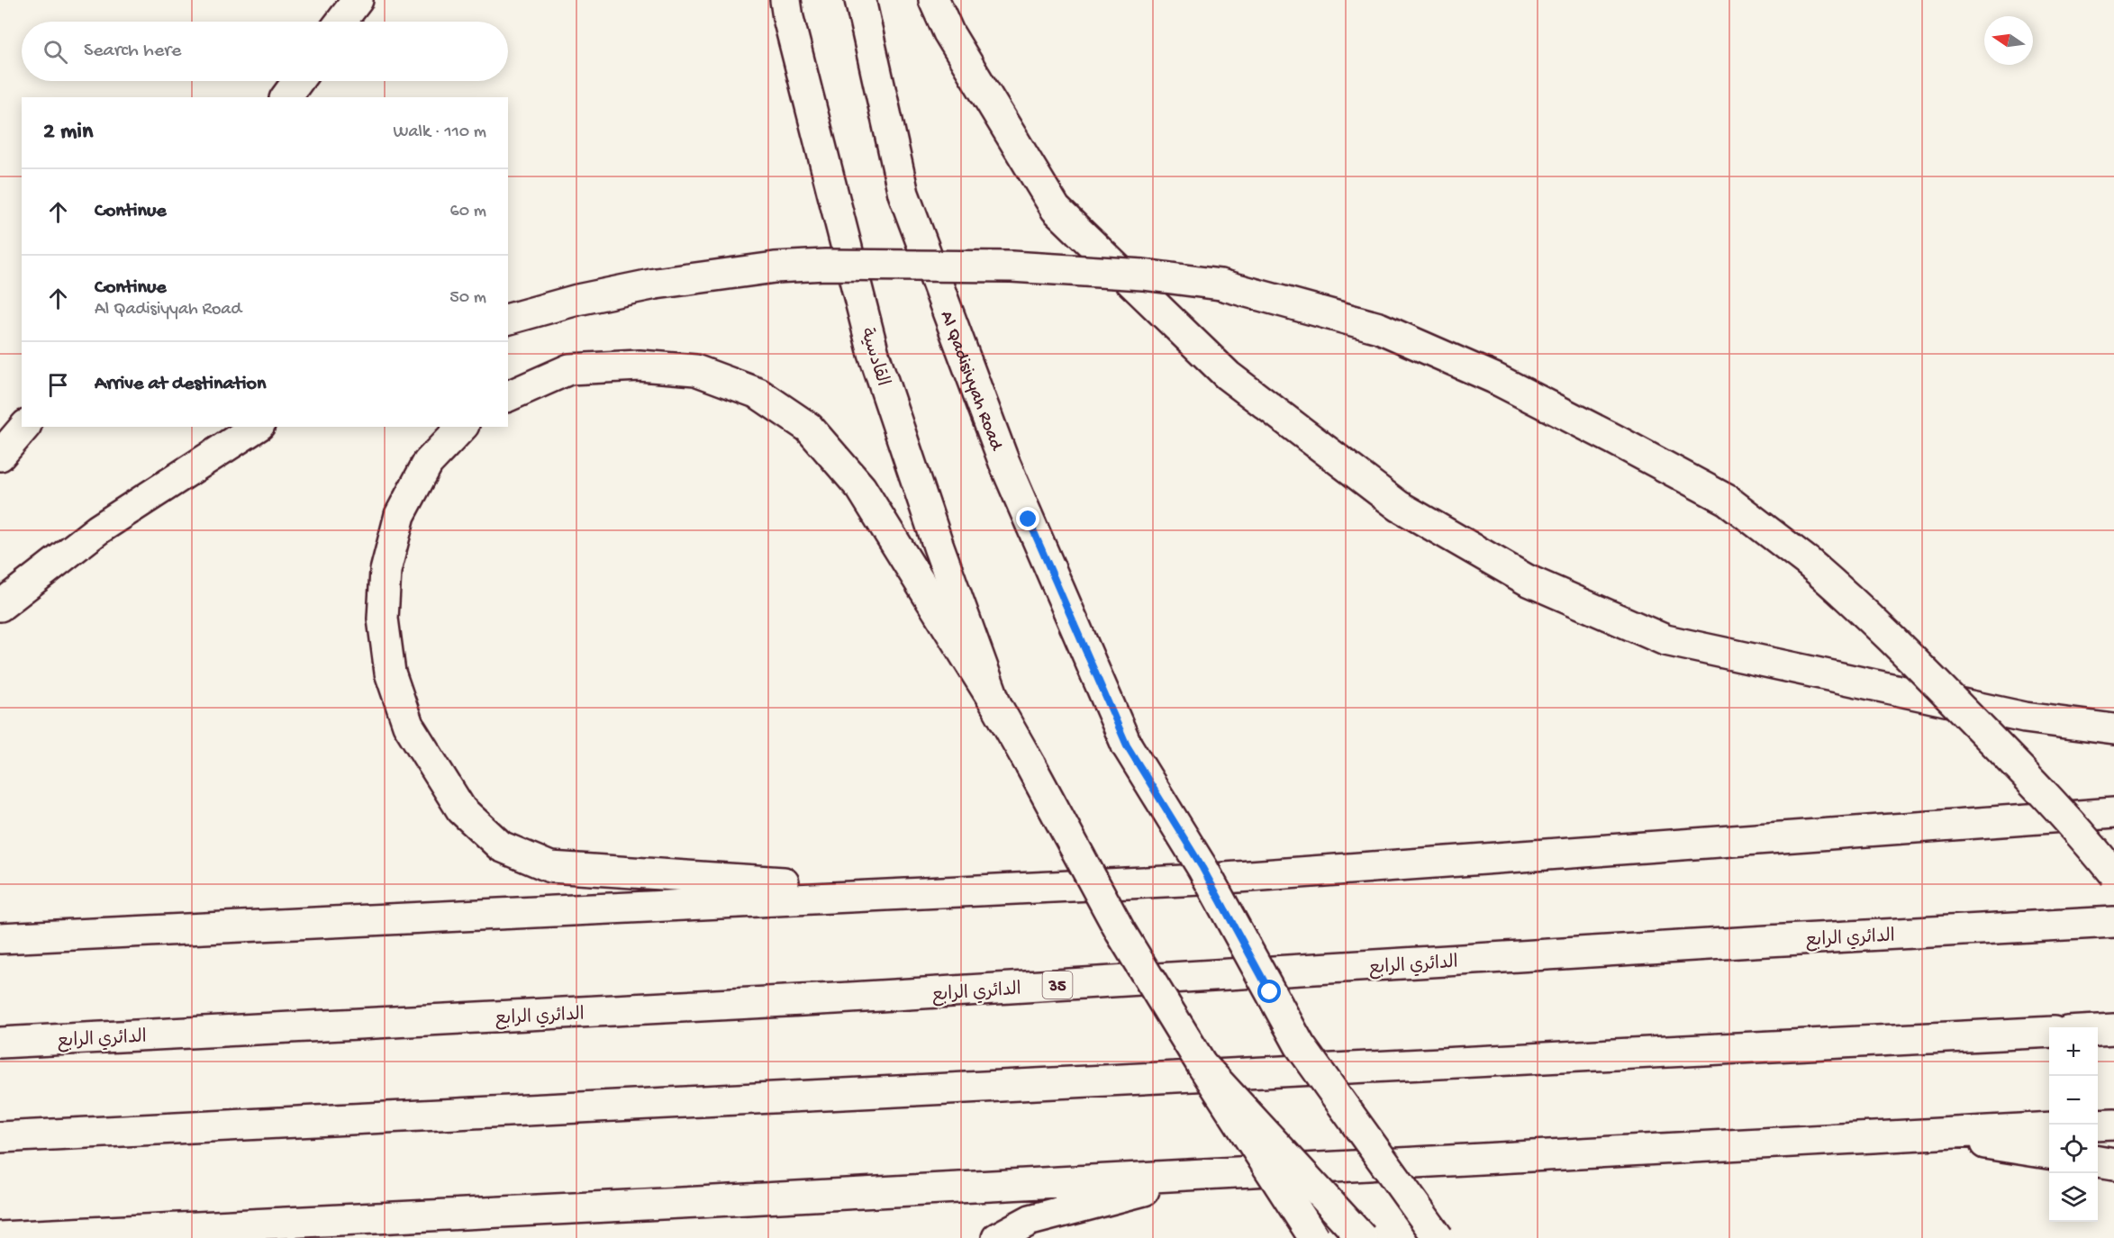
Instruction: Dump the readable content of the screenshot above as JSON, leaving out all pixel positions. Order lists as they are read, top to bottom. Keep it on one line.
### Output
{"streets":{"main road":["القادسية","Al Qadisiyyah Road","الدائري الرابع","35"]},"north":"left","page":{"search":"Search here","heading":["2 min","Walk · 110 m"],"list":[["Continue","60 m"],["Continue","Al Qadisiyyah Road","50 m"],"Arrive at destination"],"map_buttons":["+","−"]}}
